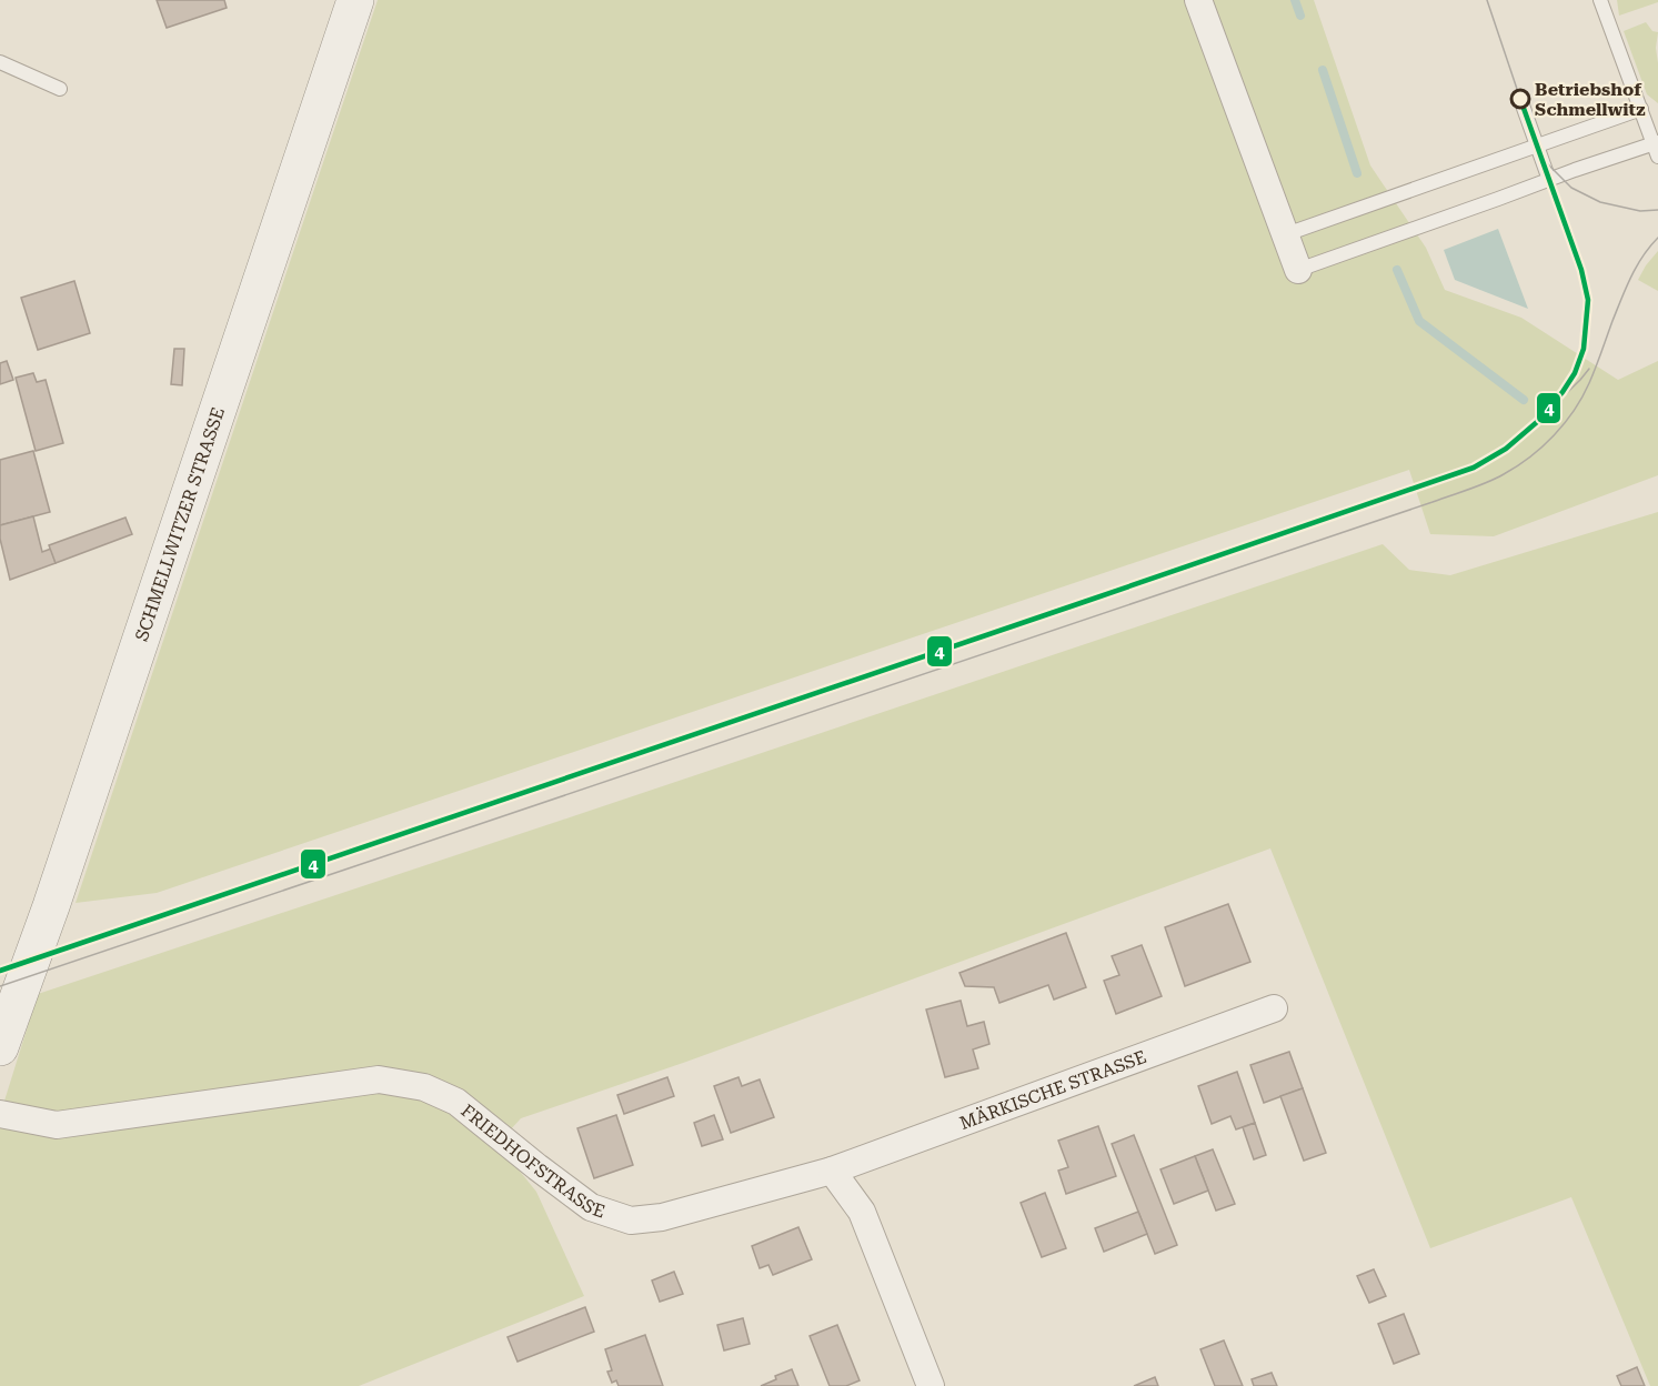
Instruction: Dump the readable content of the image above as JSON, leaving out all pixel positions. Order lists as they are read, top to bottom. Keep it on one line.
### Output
{"streets":{"street":["SCHMELLWITZER STRASSE","MÄRKISCHE STRASSE","FRIEDHOFSTRASSE"]},"crossings":[["MÄRKISCHE STRASSE","FRIEDHOFSTRASSE"]],"places":["Betriebshof Schmellwitz"],"lines":["transit line 4"]}
